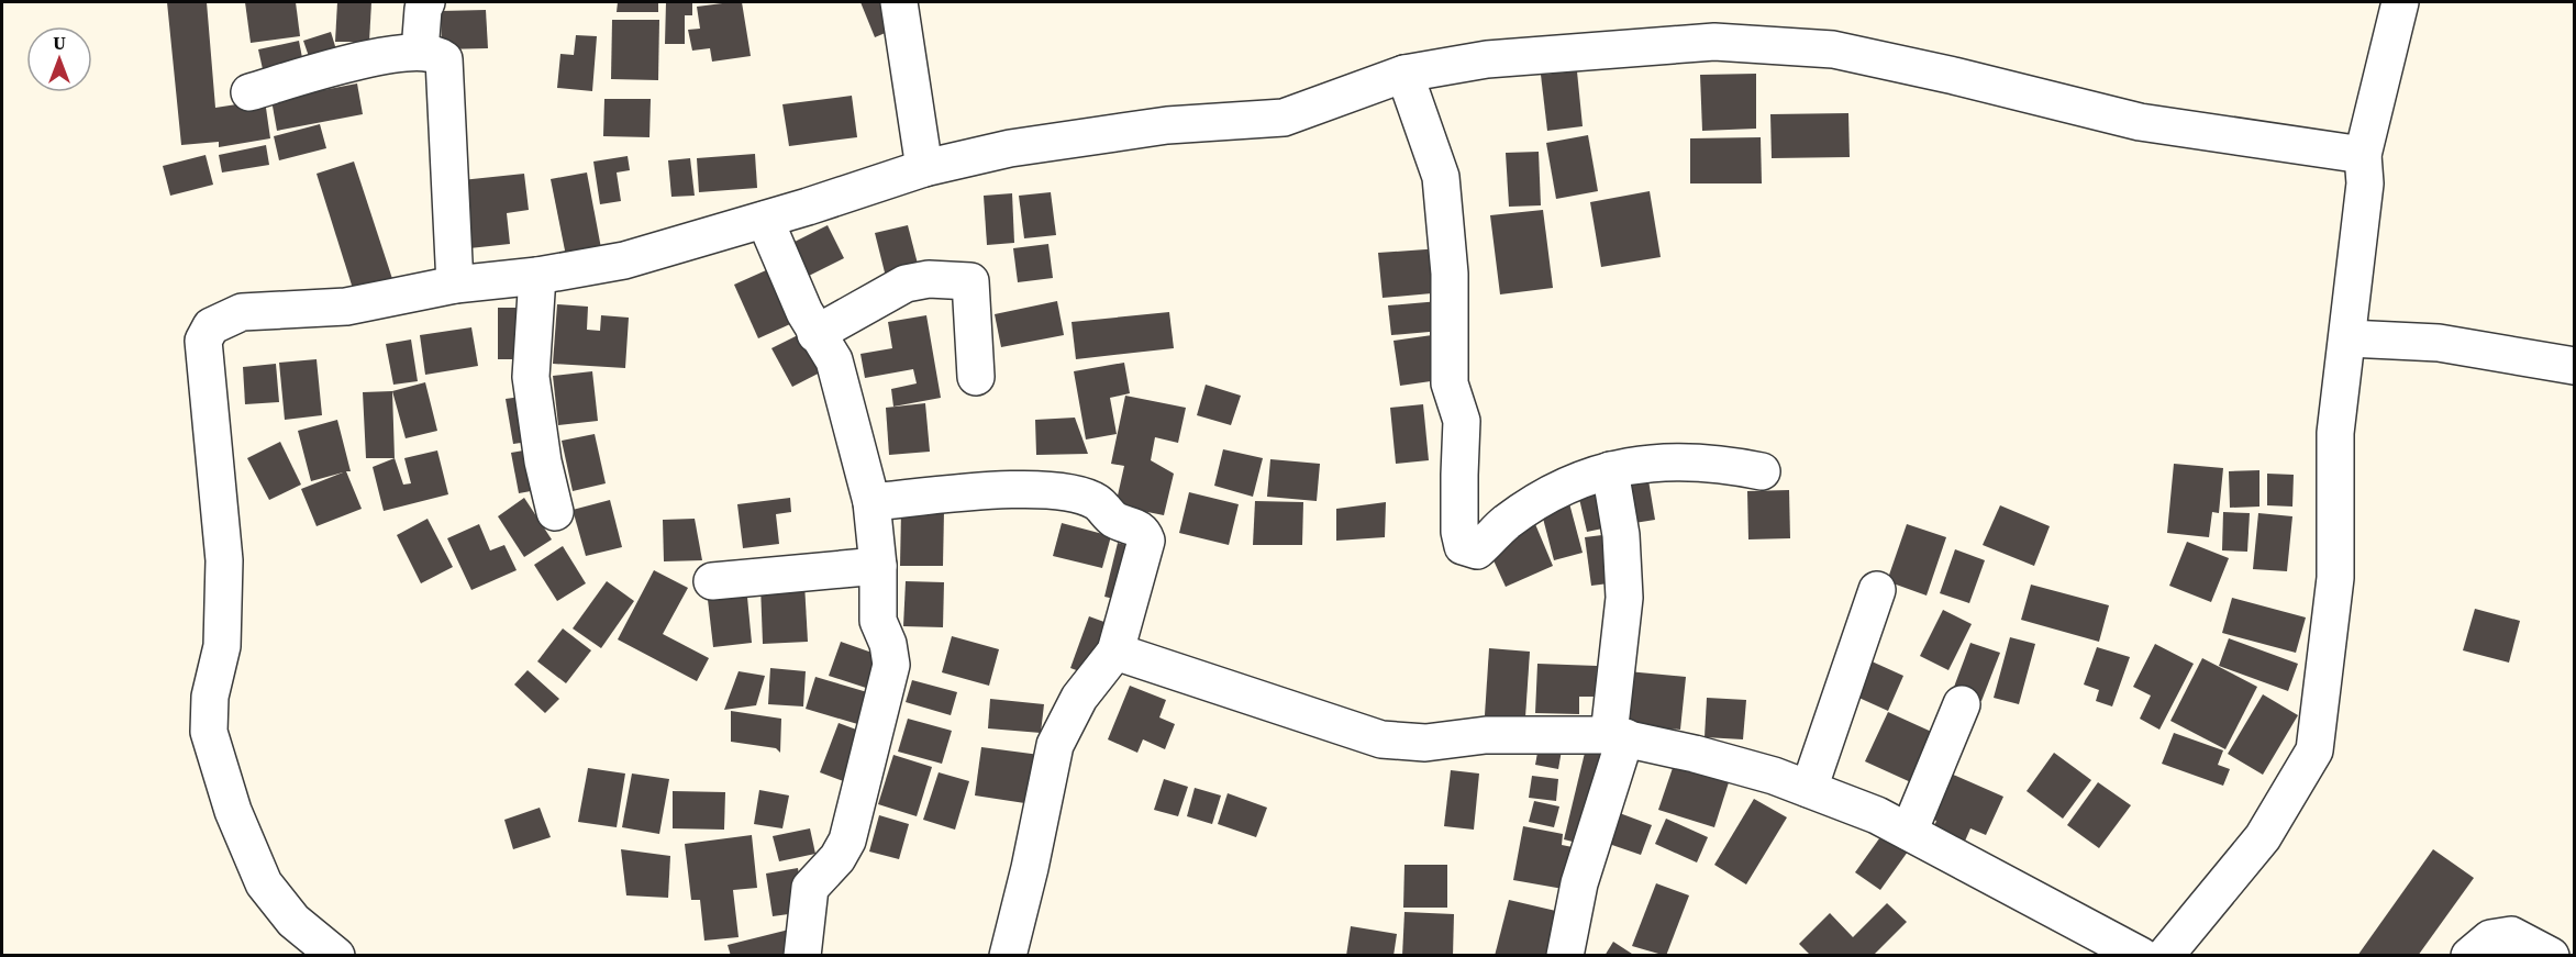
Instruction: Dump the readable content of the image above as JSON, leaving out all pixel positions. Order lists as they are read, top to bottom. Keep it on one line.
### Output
{"north":"top"}
